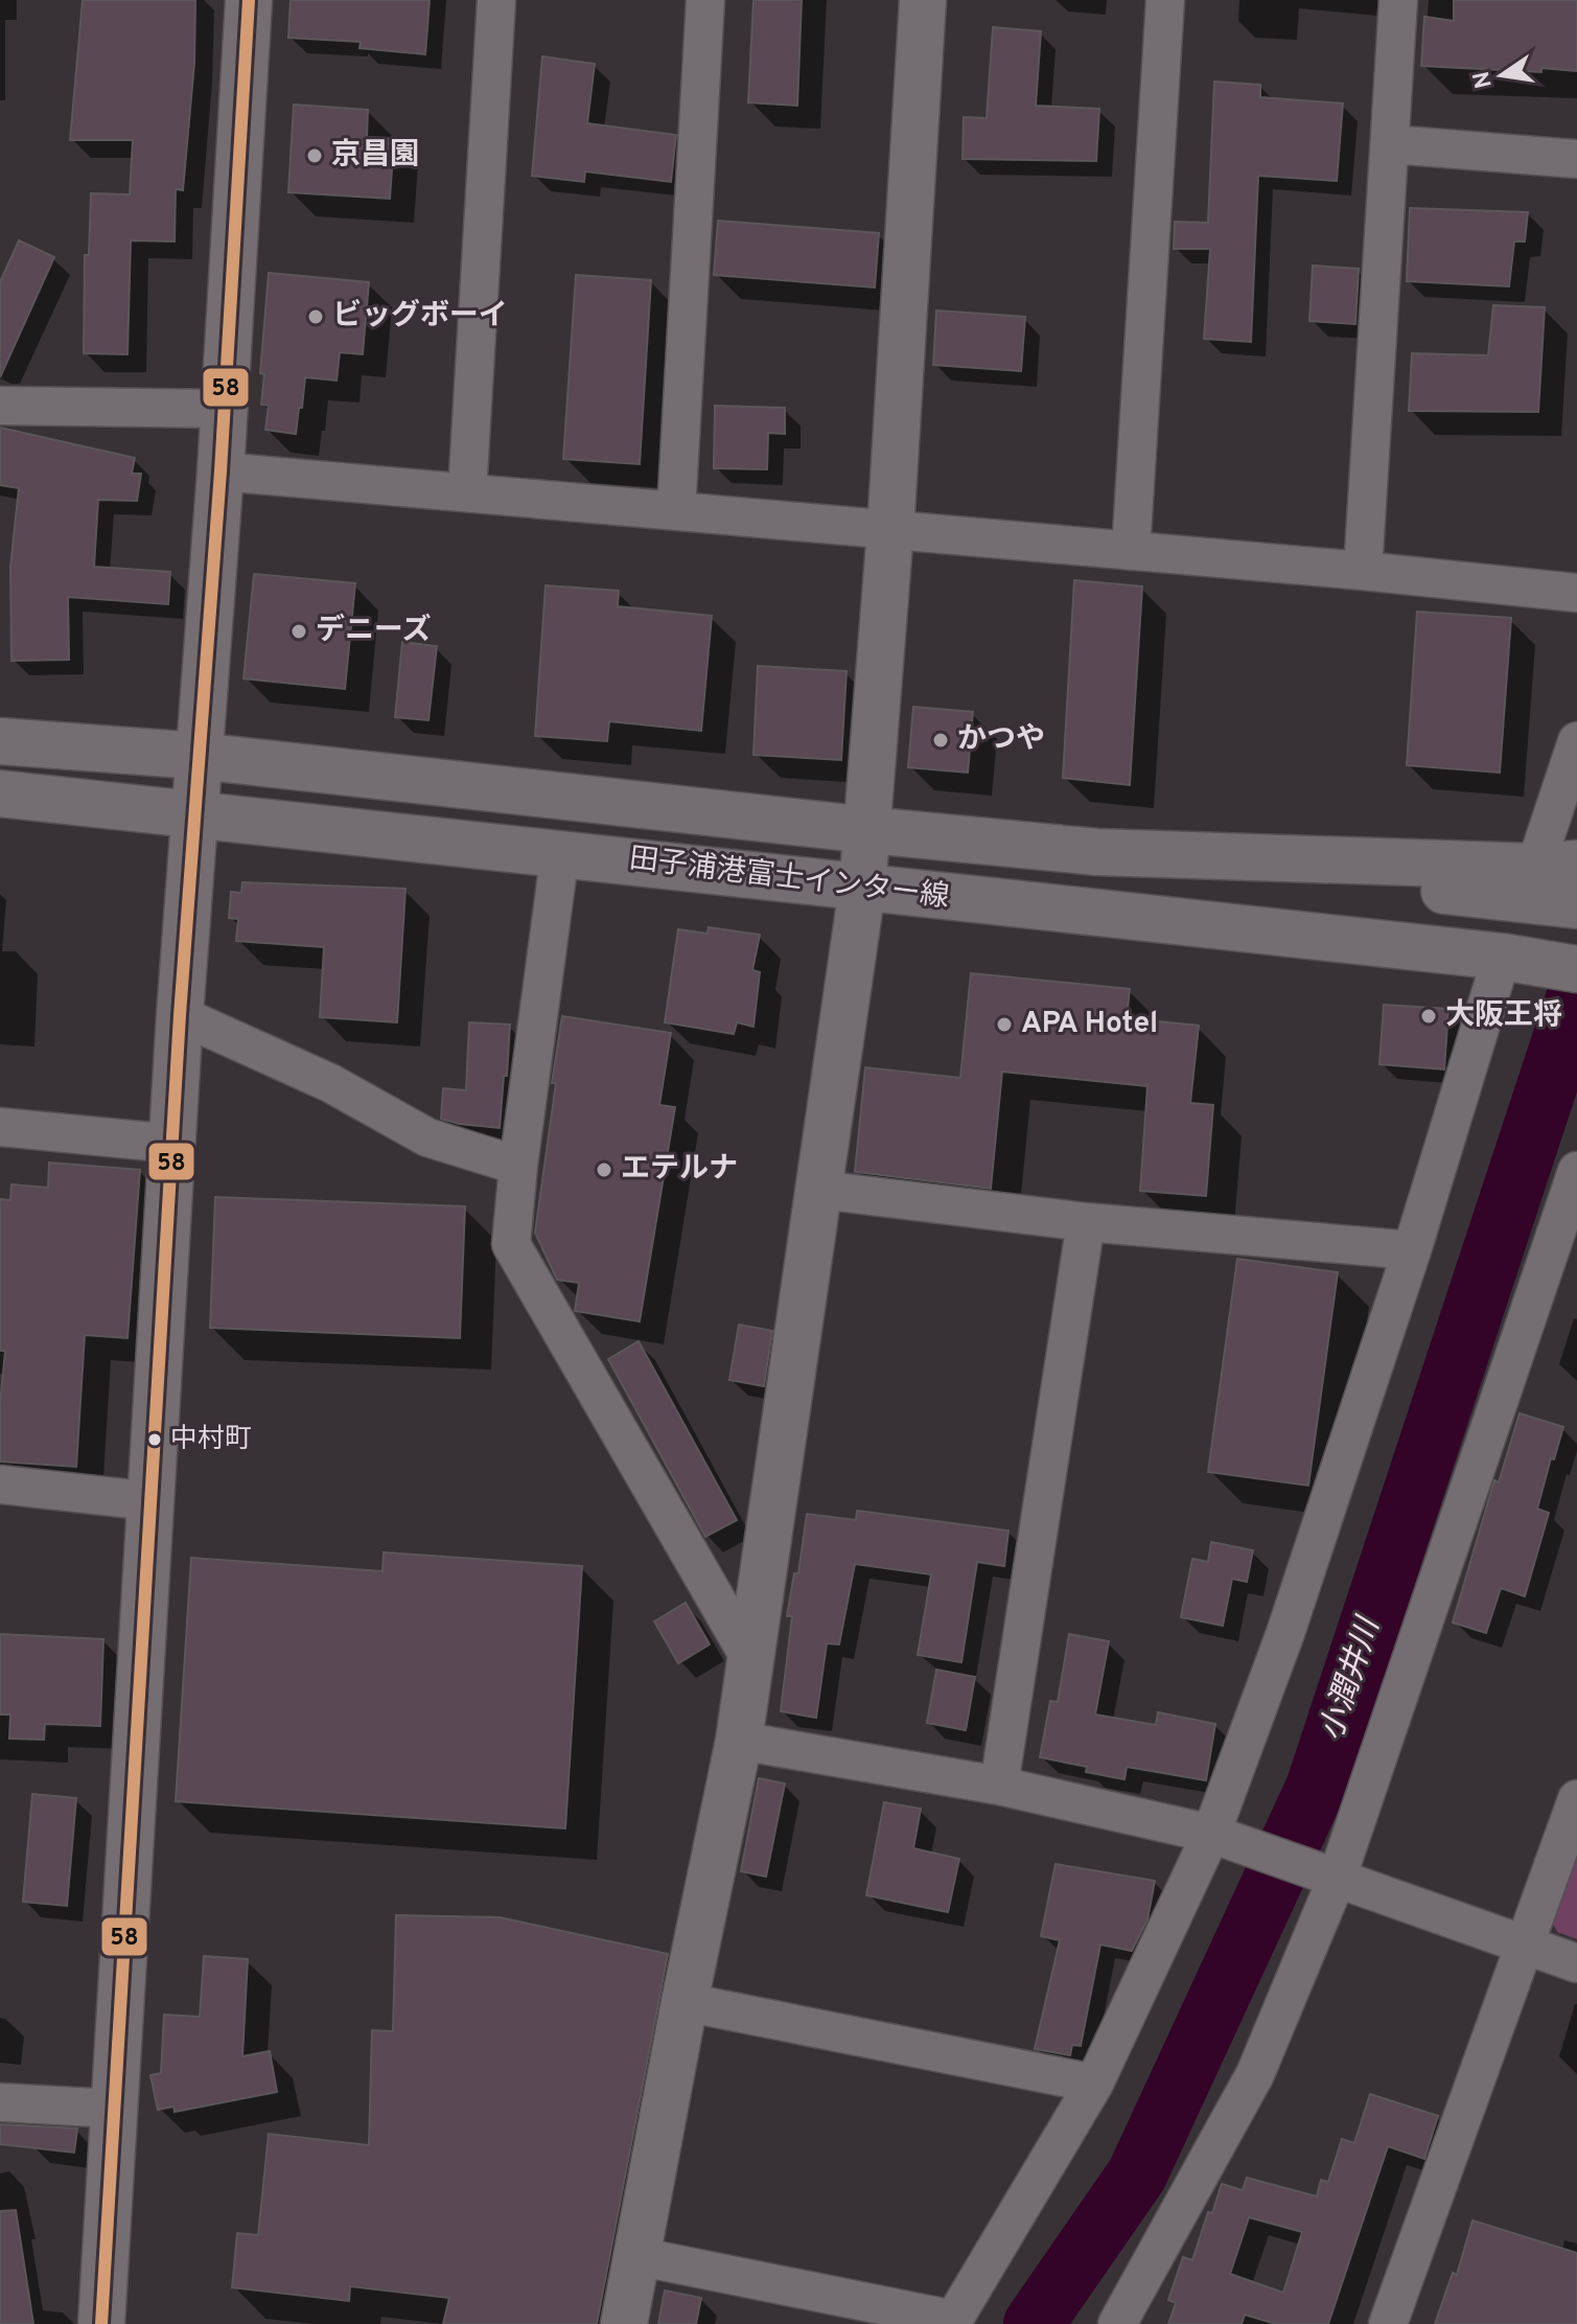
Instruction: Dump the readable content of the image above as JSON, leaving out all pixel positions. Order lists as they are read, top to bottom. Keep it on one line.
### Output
{"streets":{"street":["田子浦港富士インター線"]},"water":["小潤井川"],"places":["京昌園","ビッグボーイ","デニーズ","かつや","大阪王将","APA Hotel","エテルナ","中村町"],"lines":["transit line 58"],"north":"left"}
